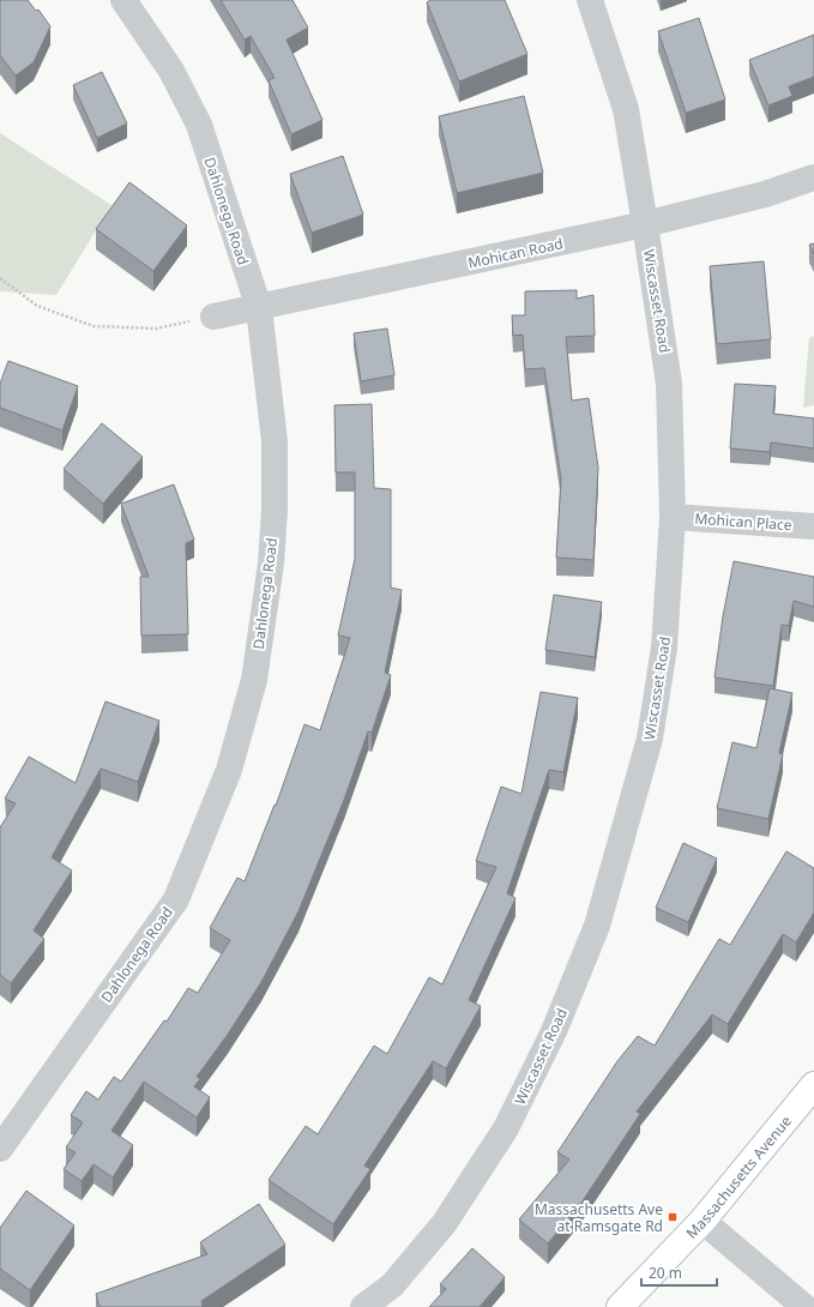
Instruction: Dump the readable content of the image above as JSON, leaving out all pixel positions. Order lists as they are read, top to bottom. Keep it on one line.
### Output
{"streets":{"main road":["Massachusetts Avenue"],"street":["Dahlonega Road","Mohican Road","Wiscasset Road","Mohican Place"]},"crossings":[["Dahlonega Road","Mohican Road"],["Mohican Road","Wiscasset Road"],["Wiscasset Road","Mohican Place"]],"places":{"transit":["Massachusetts Ave at Ramsgate Rd"]},"scale_bar":"20 m"}
